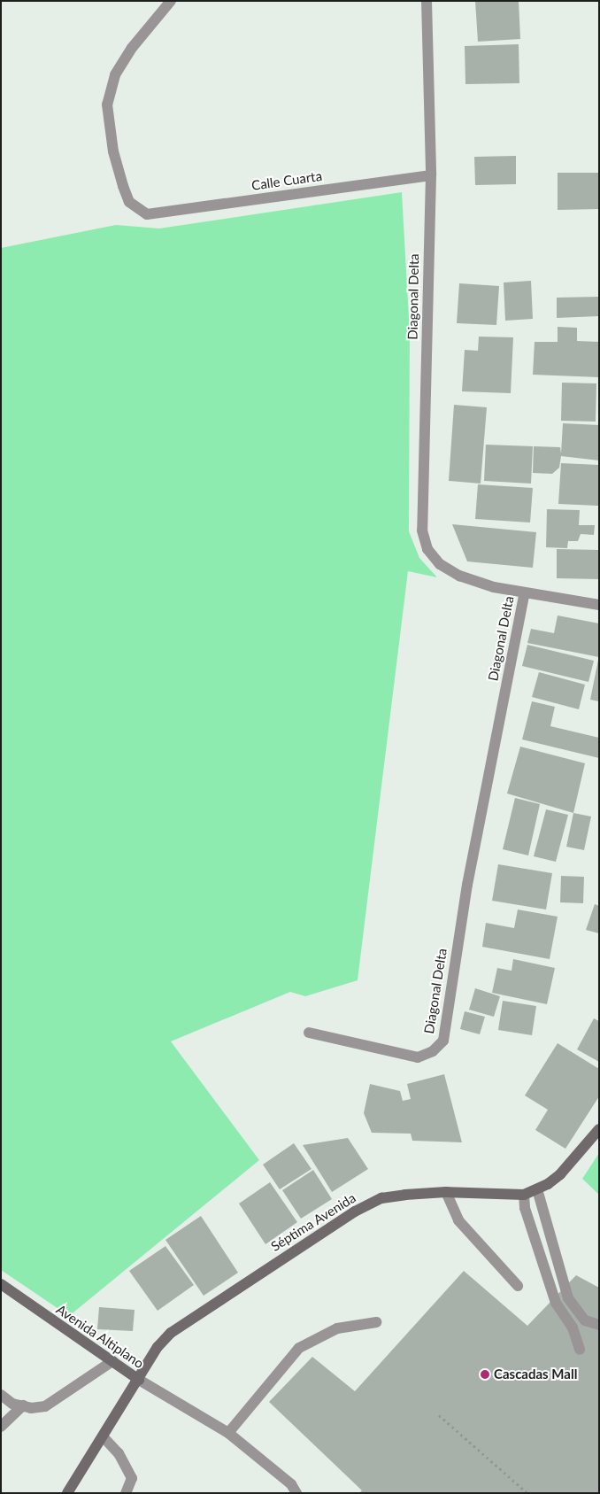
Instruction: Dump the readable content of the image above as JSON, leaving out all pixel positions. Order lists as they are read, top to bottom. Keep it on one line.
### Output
{"streets":{"street":["Calle Cuarta","Diagonal Delta","Séptima Avenida","Avenida Altiplano"]},"crossings":[["Calle Cuarta","Diagonal Delta"],["Séptima Avenida","Avenida Altiplano"]],"places":["Cascadas Mall"]}
